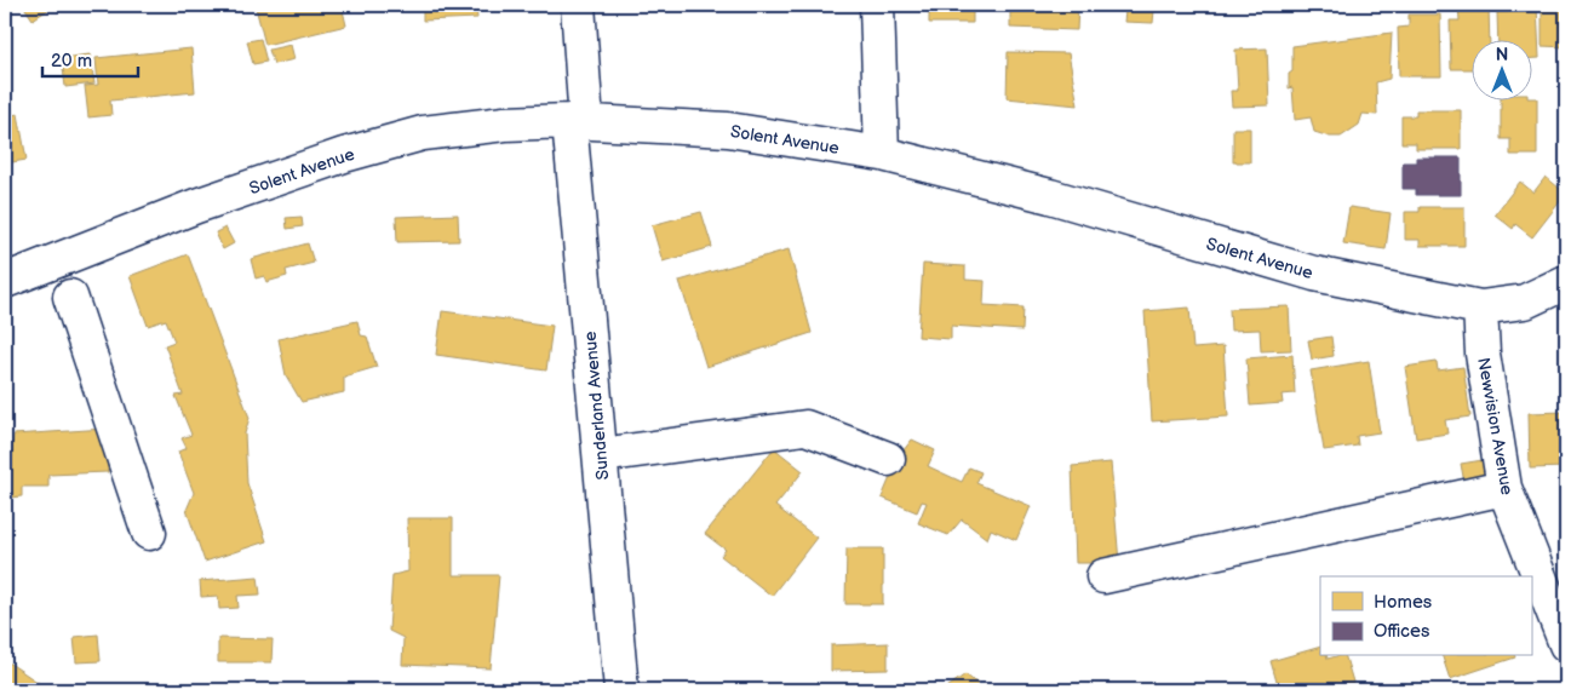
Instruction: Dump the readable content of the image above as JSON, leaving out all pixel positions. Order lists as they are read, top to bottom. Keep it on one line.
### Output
{"streets":{"street":["Solent Avenue","Sunderland Avenue","Newvision Avenue"]},"crossings":[["Solent Avenue","Sunderland Avenue"],["Solent Avenue","Newvision Avenue"]],"legend":["Homes","Offices"],"scale_bar":"20 m","north":"top"}
